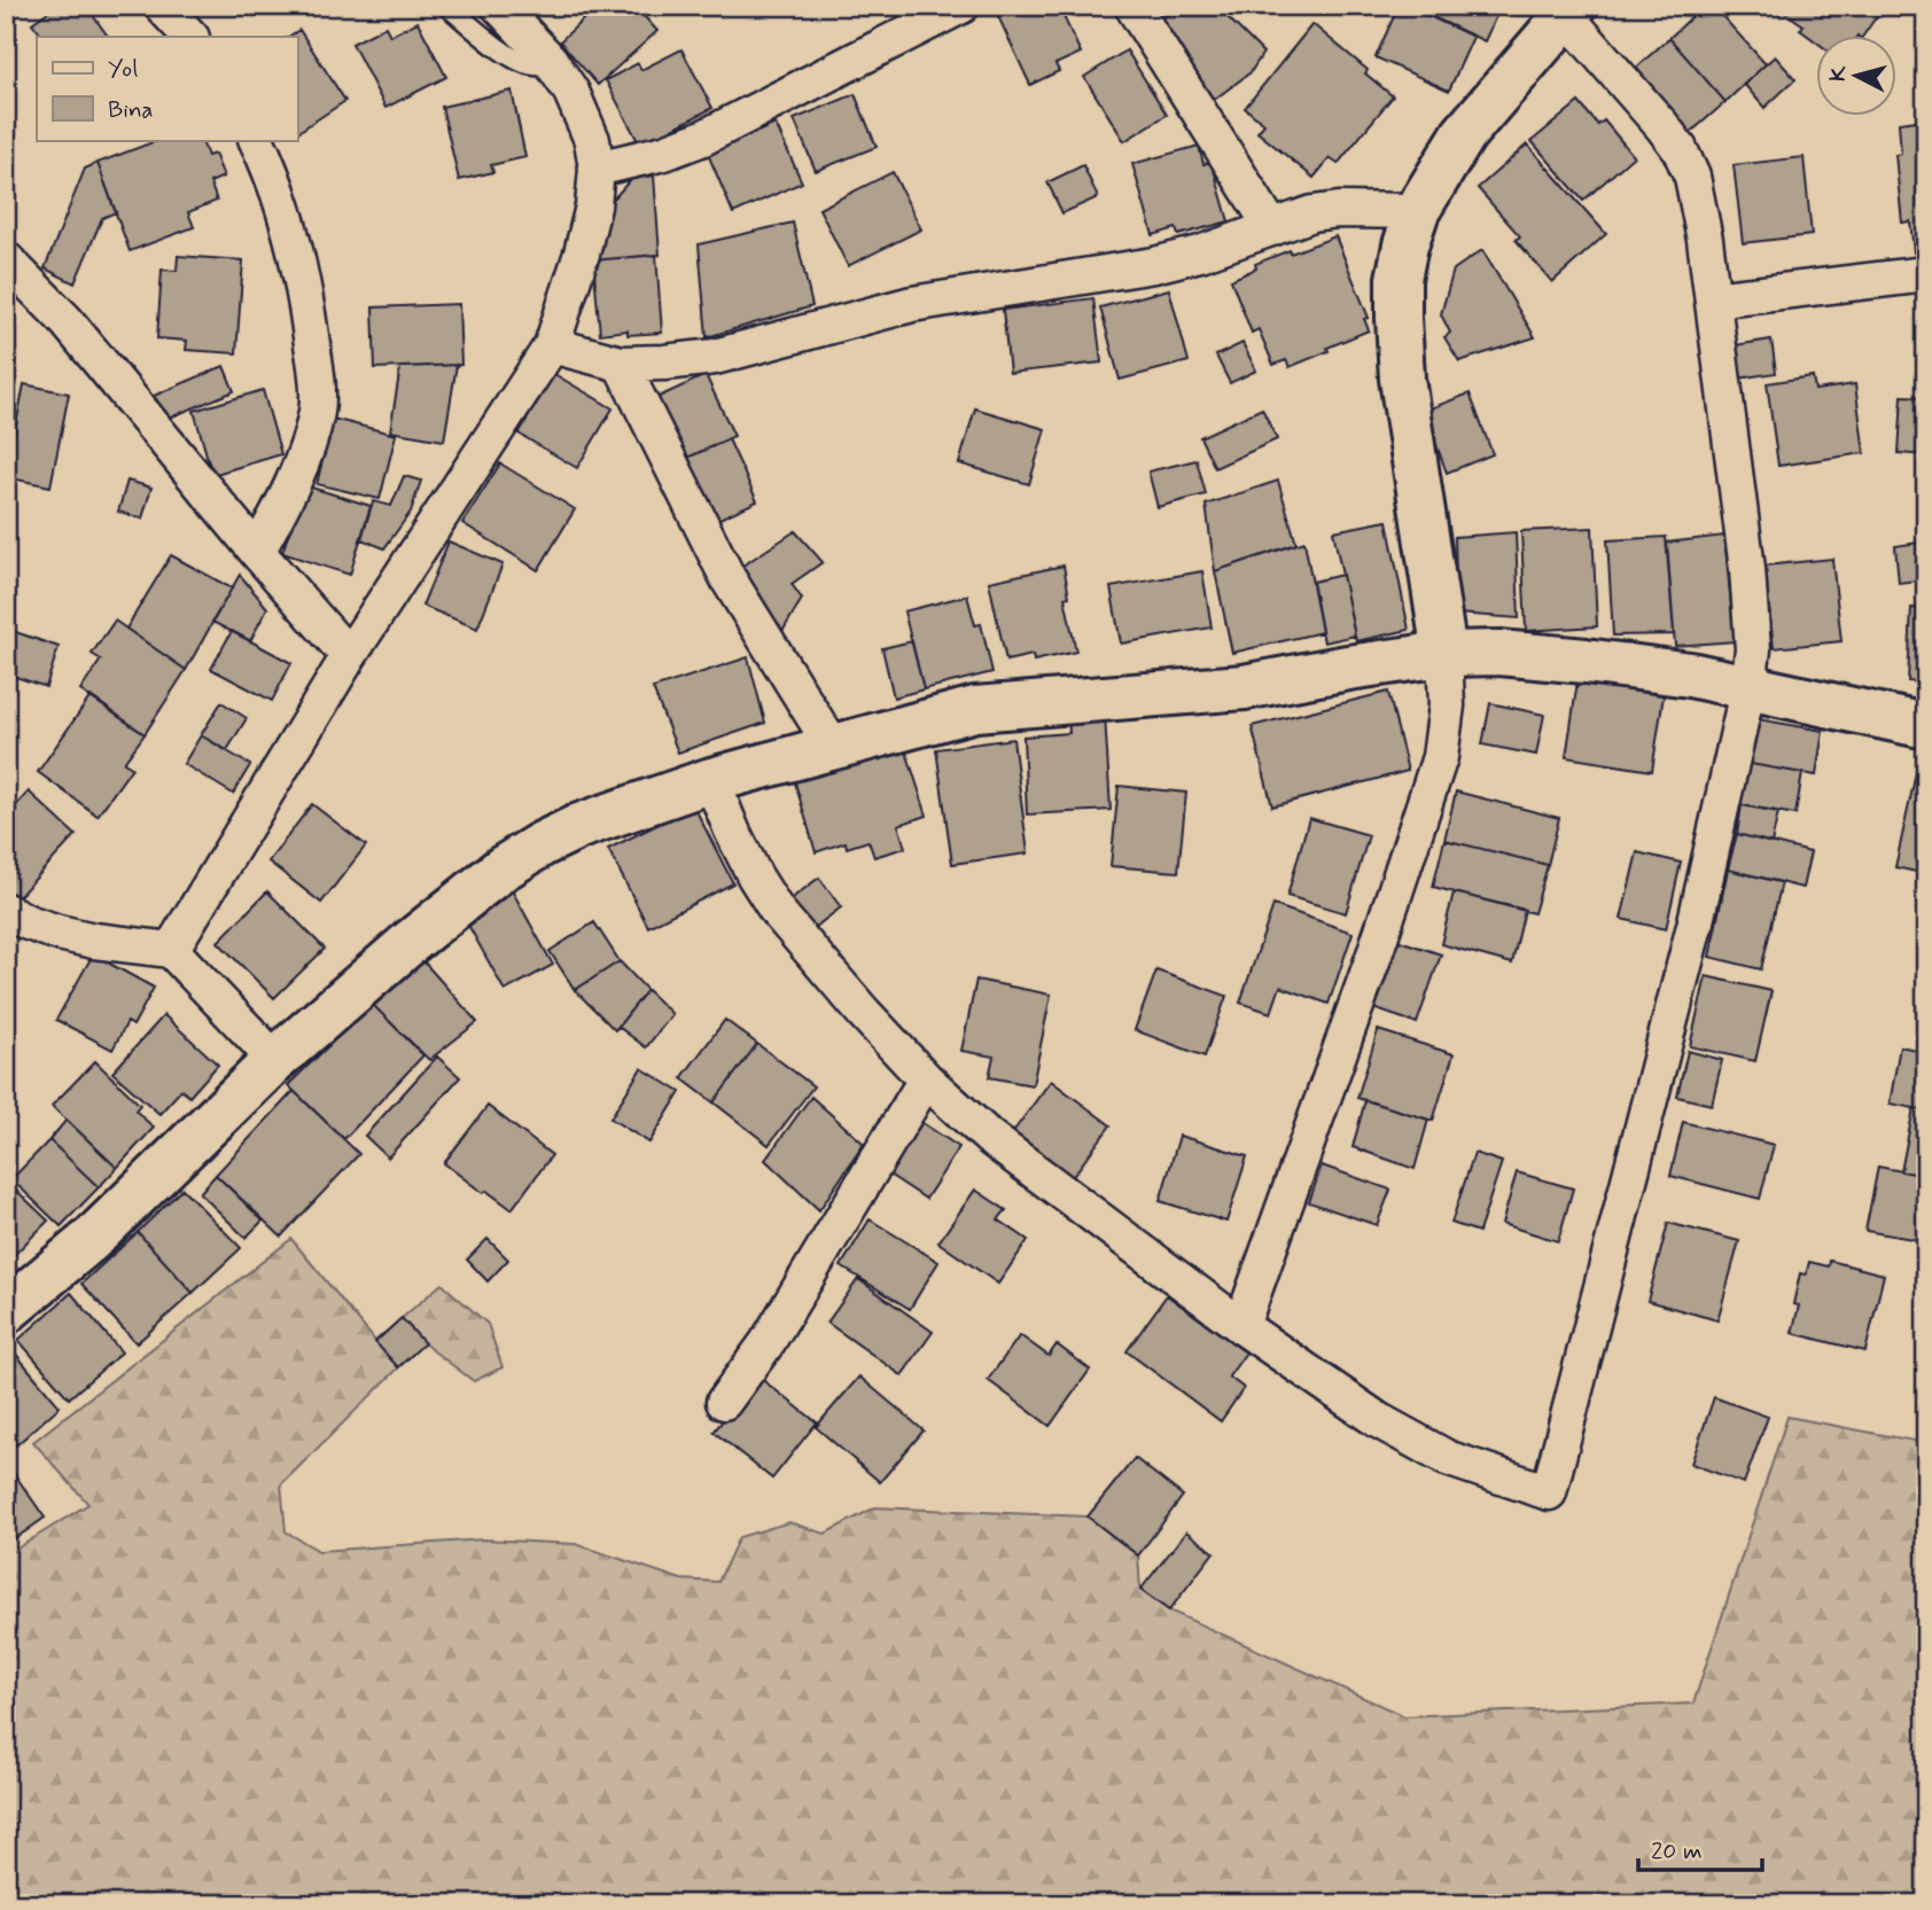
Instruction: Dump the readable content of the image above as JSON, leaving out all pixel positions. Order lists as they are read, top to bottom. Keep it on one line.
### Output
{"legend":["Yol","Bina"],"scale_bar":"20 m","north":"left"}
